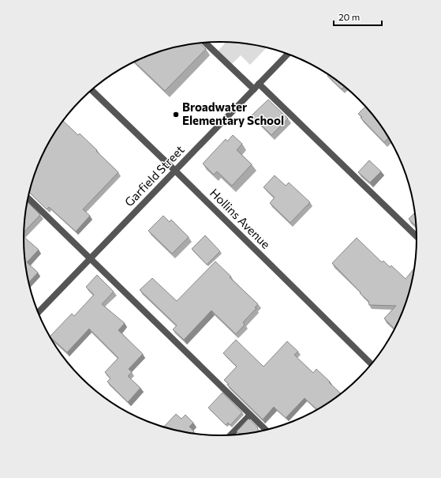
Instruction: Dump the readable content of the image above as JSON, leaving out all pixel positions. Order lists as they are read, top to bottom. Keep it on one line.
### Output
{"streets":{"street":["Garfield Street","Hollins Avenue"]},"crossings":[["Garfield Street","Hollins Avenue"]],"places":["Broadwater Elementary School"],"scale_bar":"20 m"}
